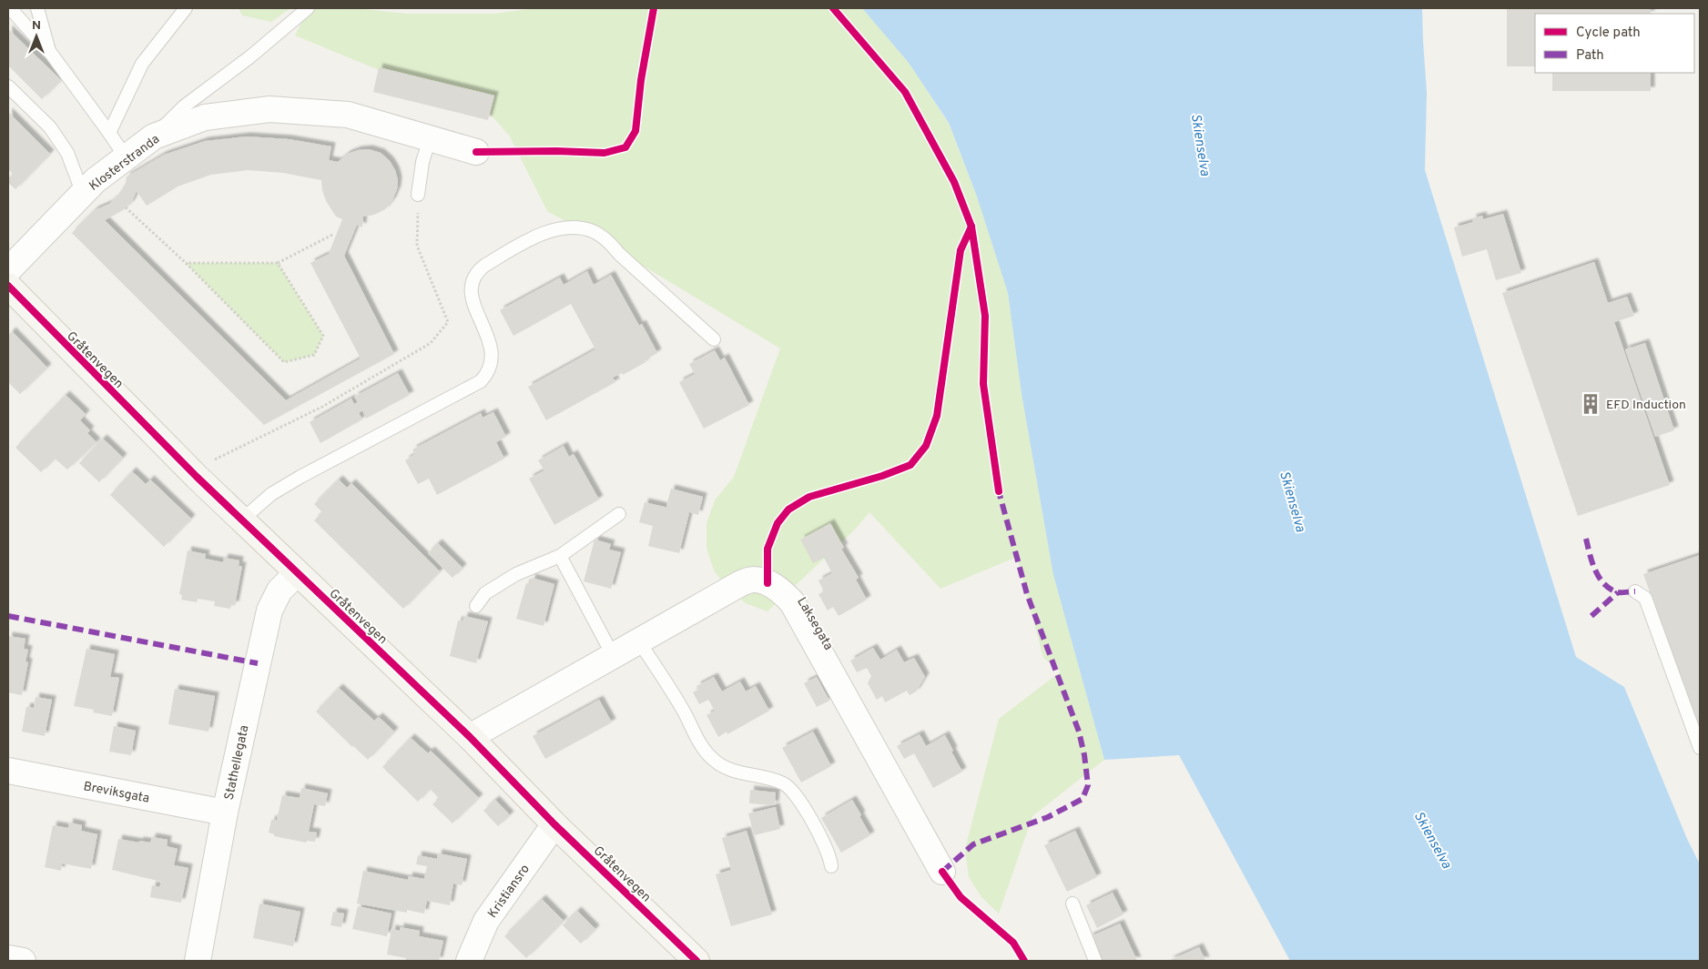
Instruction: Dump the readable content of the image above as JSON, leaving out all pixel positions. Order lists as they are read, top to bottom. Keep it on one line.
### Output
{"streets":{"street":["Klosterstranda","Gråtenvegen","Laksegata","Stathellegata","Breviksgata","Kristiansro"]},"crossings":[["Gråtenvegen","Laksegata"],["Gråtenvegen","Stathellegata"],["Gråtenvegen","Kristiansro"],["Stathellegata","Breviksgata"]],"water":["Skienselva"],"places":{"building":["EFD Induction"]},"legend":["Cycle path","Path"],"north":"top"}
